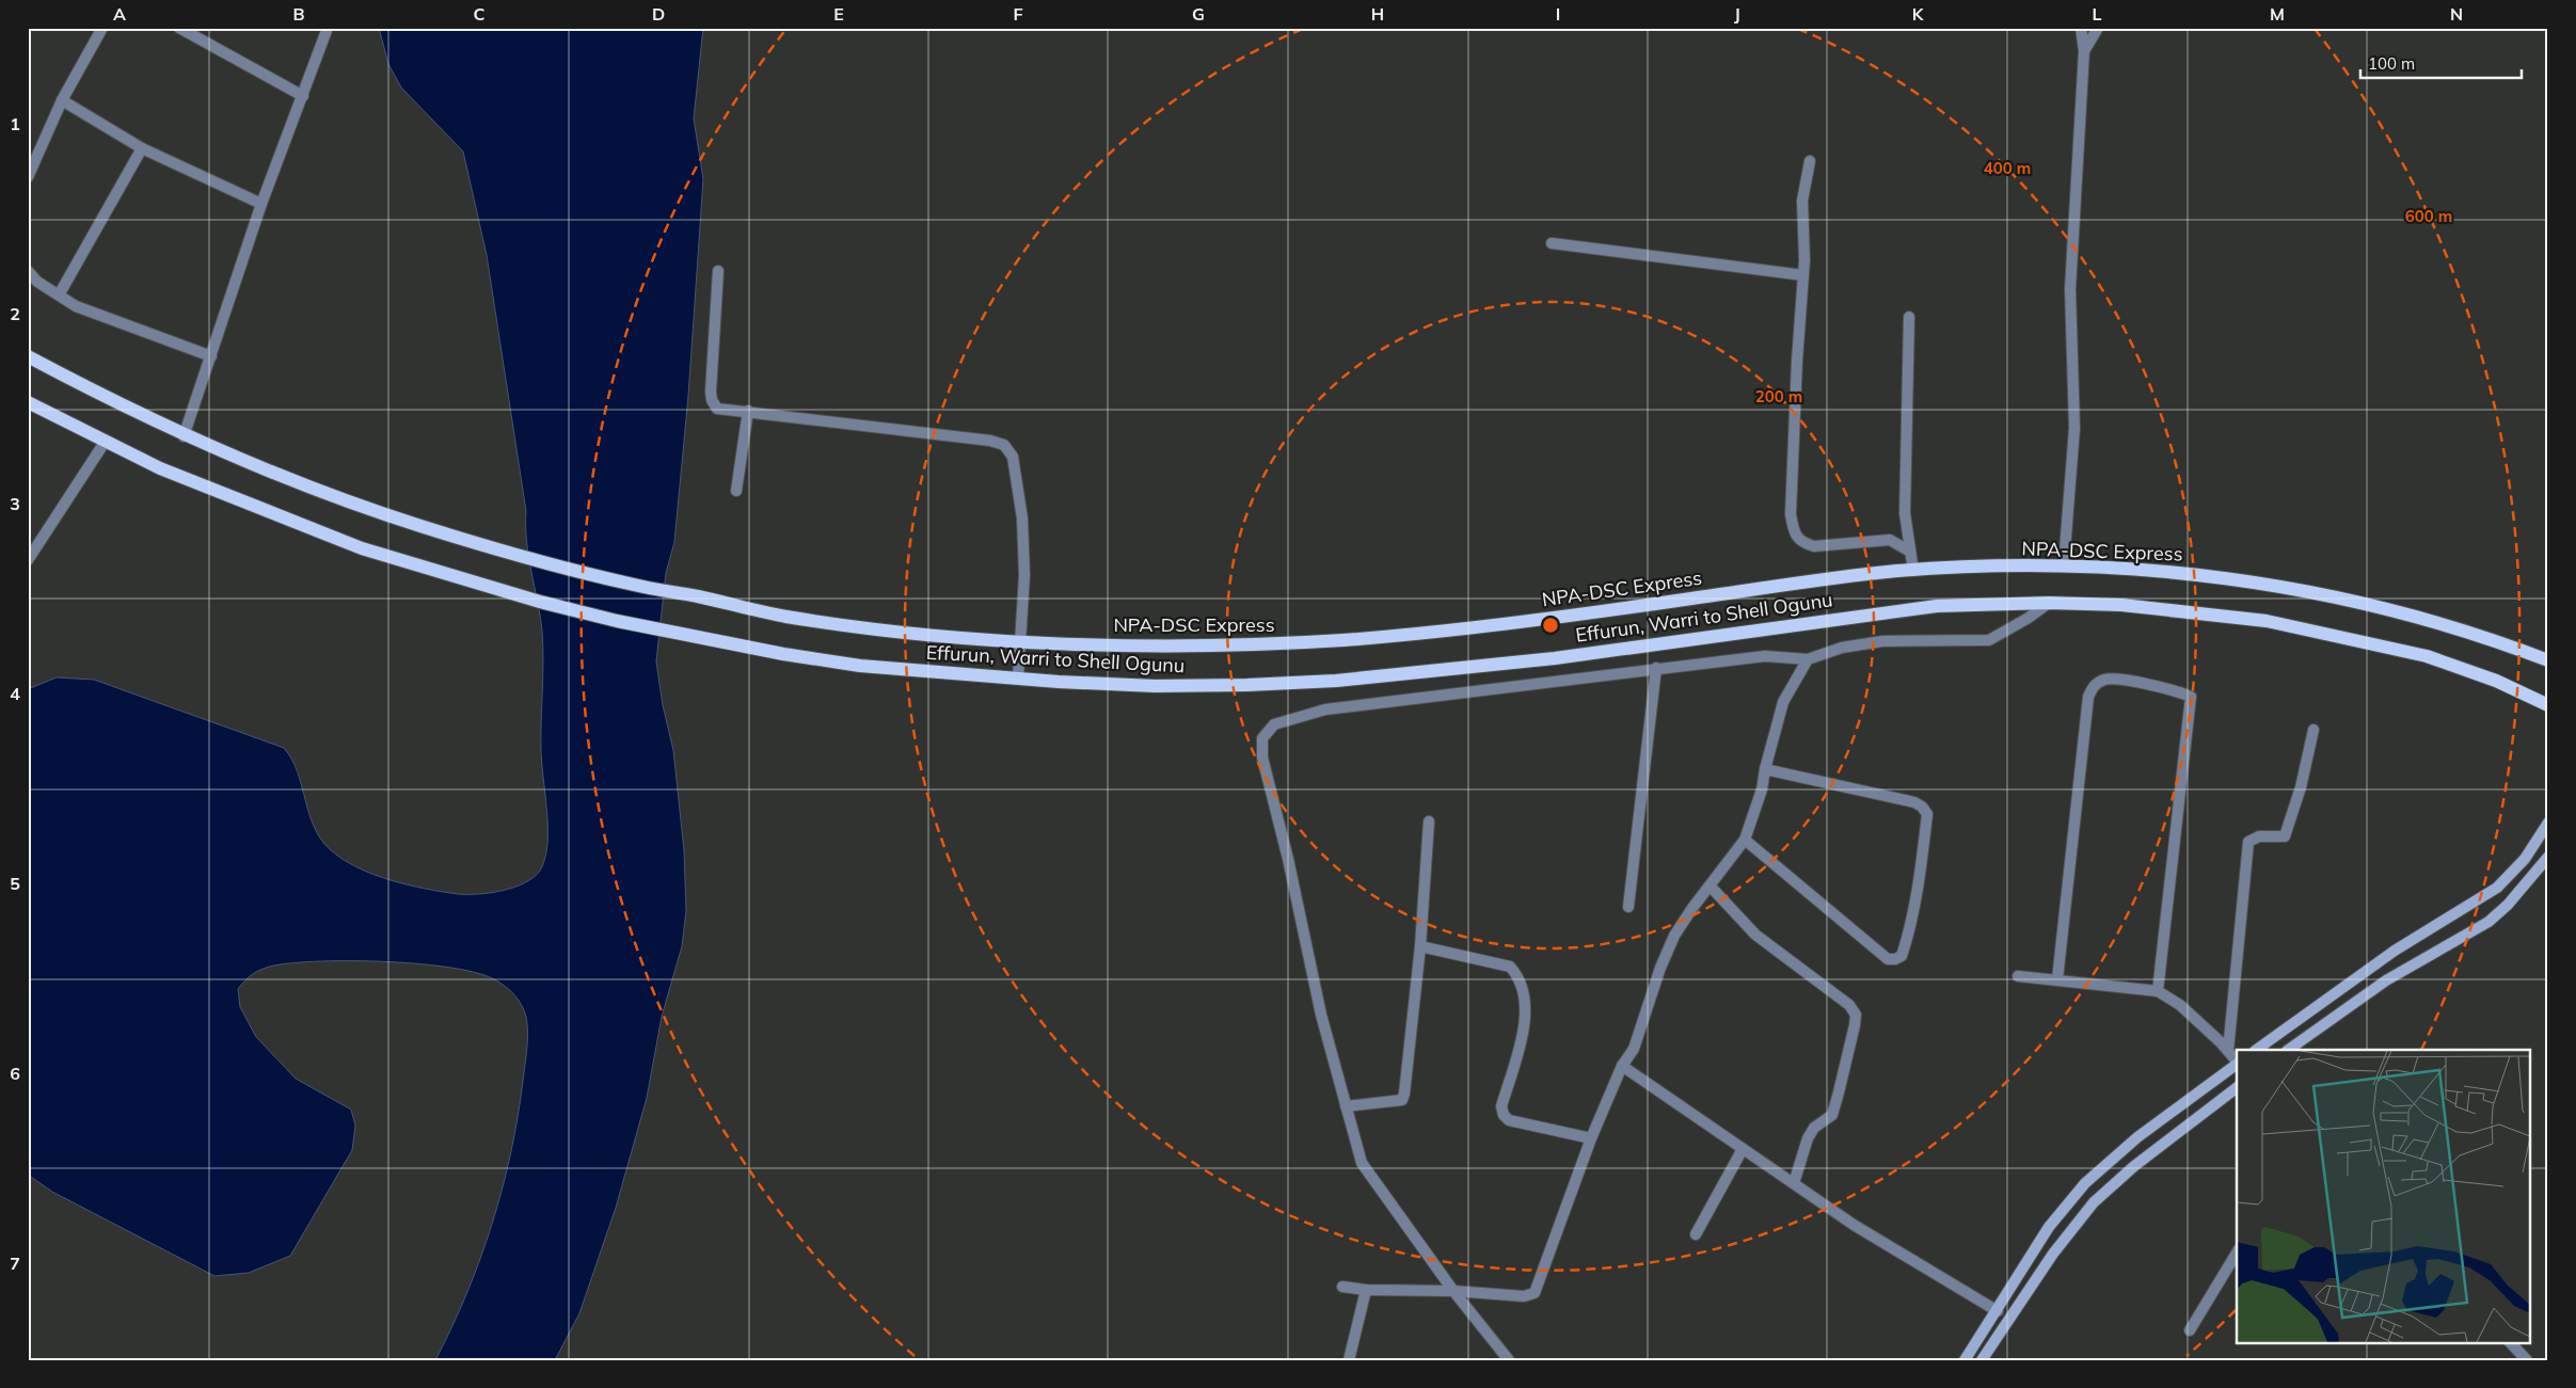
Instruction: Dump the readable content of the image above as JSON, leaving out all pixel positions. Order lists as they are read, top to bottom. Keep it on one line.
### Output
{"streets":{"main road":["NPA-DSC Express","Effurun, Warri to Shell Ogunu"]},"scale_bar":"100 m","grid":{"columns":["A","B","C","D","E","F","G","H","I","J","K","L","M","N"],"rows":["1","2","3","4","5","6","7"]},"rings":["400 m","600 m","200 m"]}
